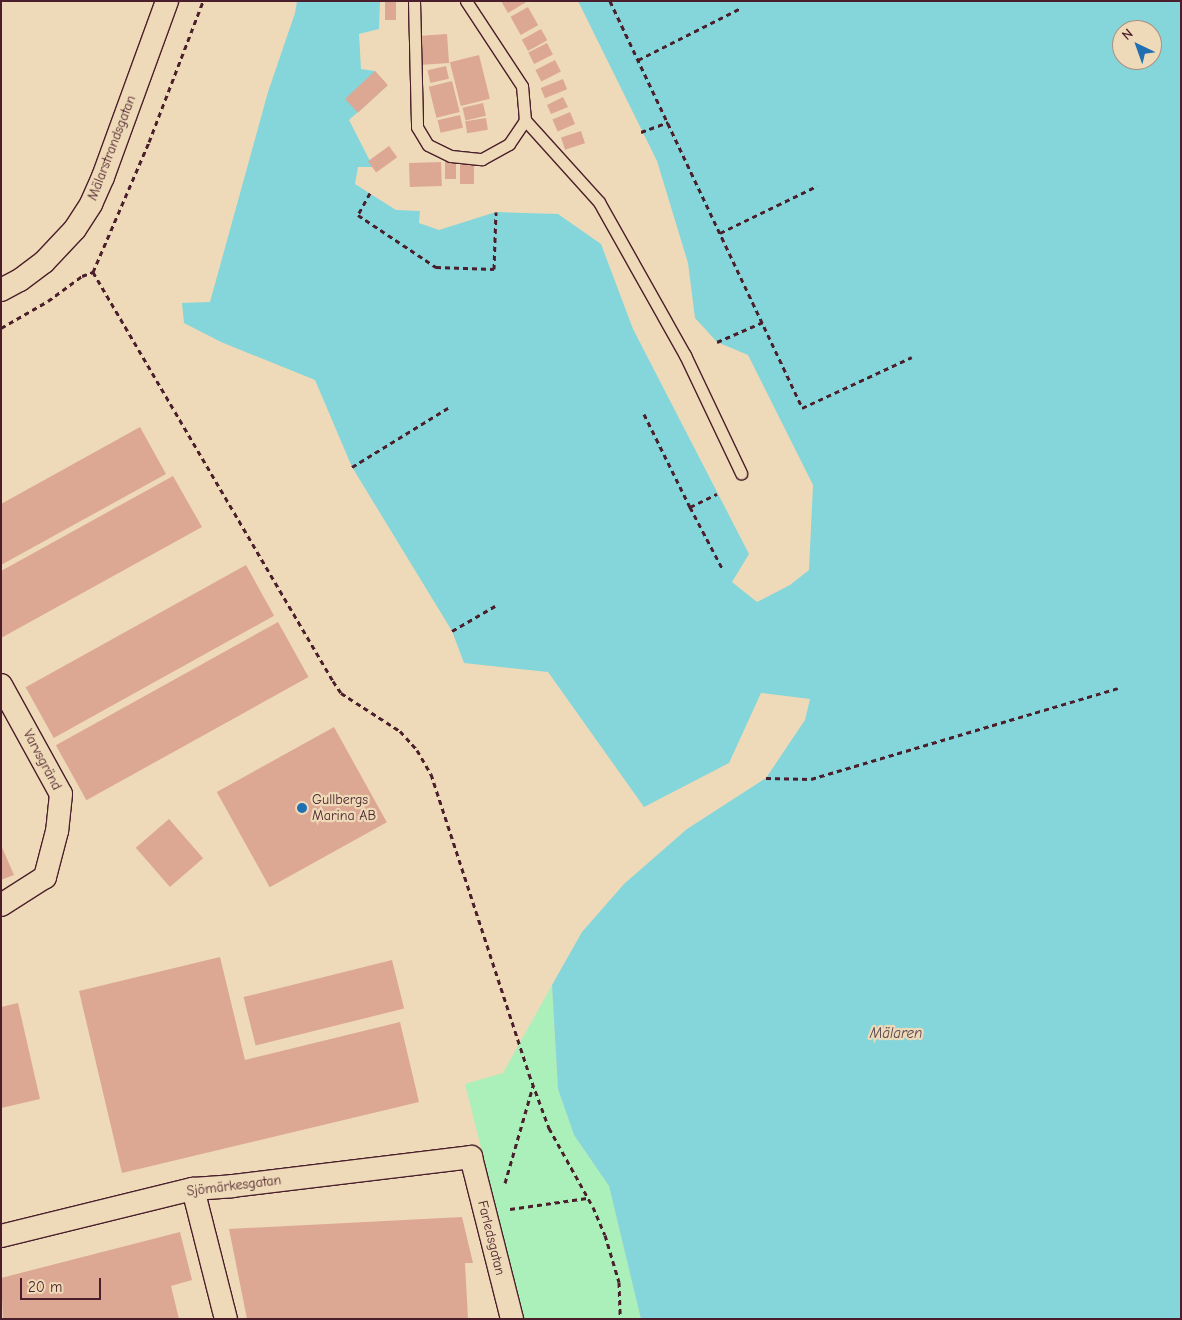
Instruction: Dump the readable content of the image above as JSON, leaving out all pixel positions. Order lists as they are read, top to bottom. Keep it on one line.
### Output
{"streets":{"street":["Mälarstrandsgatan","Varvsgränd","Sjömärkesgatan","Farledsgatan"]},"crossings":[["Sjömärkesgatan","Farledsgatan"]],"water":["Mälaren"],"places":["Gullbergs Marina AB"],"scale_bar":"20 m","north":"top left"}
